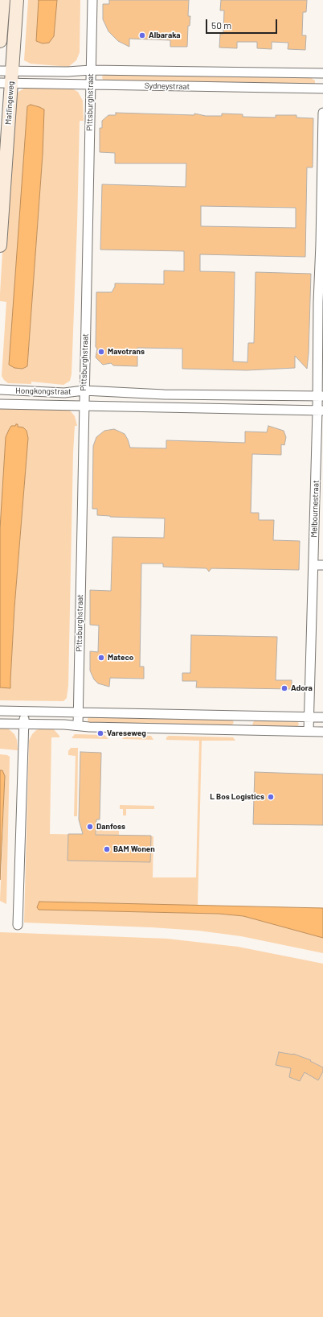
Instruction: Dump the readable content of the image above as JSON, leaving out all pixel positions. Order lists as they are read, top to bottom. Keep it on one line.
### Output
{"streets":{"main road":["Matlingeweg"],"street":["Sydneystraat","Pittsburghstraat","Hongkongstraat","Melbournestraat"]},"crossings":[["Sydneystraat","Pittsburghstraat"],["Sydneystraat","Matlingeweg"],["Pittsburghstraat","Hongkongstraat"],["Hongkongstraat","Melbournestraat"]],"places":["Albaraka","Mavotrans","Mateco","Adora","Vareseweg","L Bos Logistics","Danfoss","BAM Wonen"],"scale_bar":"50 m"}
